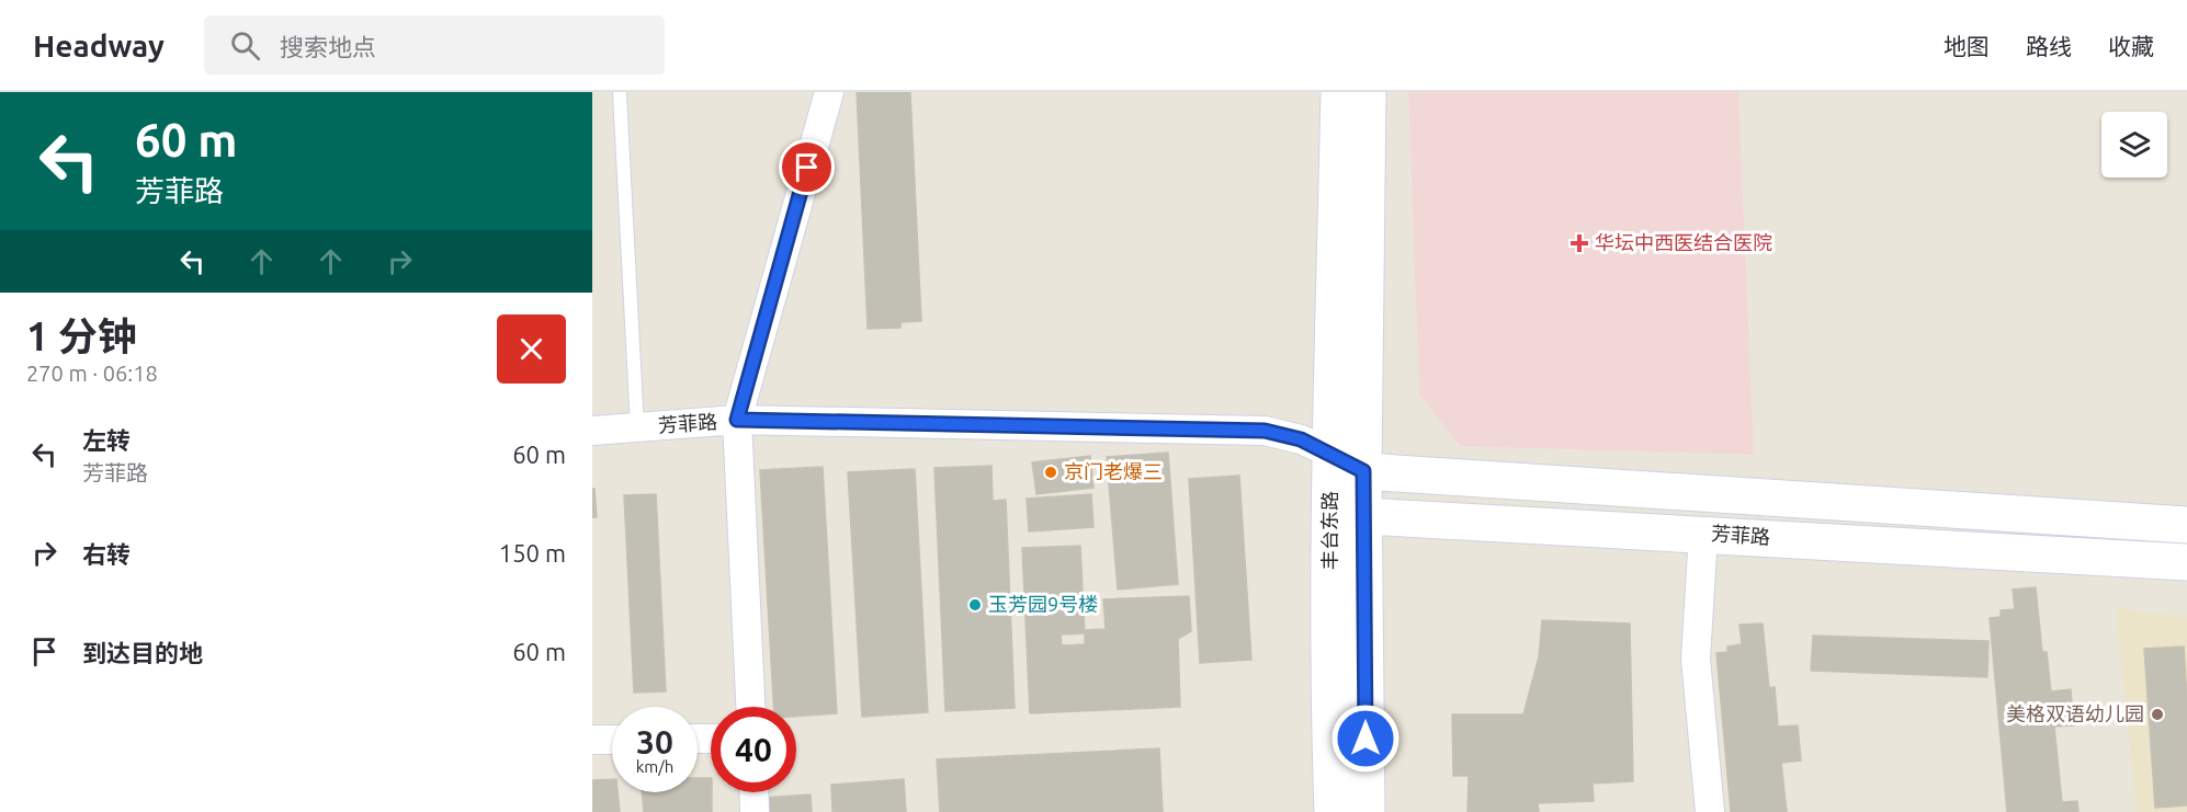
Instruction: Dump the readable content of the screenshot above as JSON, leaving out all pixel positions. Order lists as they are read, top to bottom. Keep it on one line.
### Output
{"streets":{"street":["芳菲路","丰台东路"]},"crossings":[["芳菲路","丰台东路"]],"places":{"health":["华坛中西医结合医院"],"other":["京门老爆三","玉芳园9号楼","美格双语幼儿园"]},"page":{"header":"Headway","search":"搜索地点","nav":["地图","路线","收藏"],"turn":["60 m","芳菲路"],"heading":["1 分钟","270 m · 06:18"],"list":[{"name":"左转","note":"芳菲路","value":"60 m"},{"name":"右转","value":"150 m"},{"name":"到达目的地","value":"60 m"}],"speed":"30 km/h","limit":"40"}}
